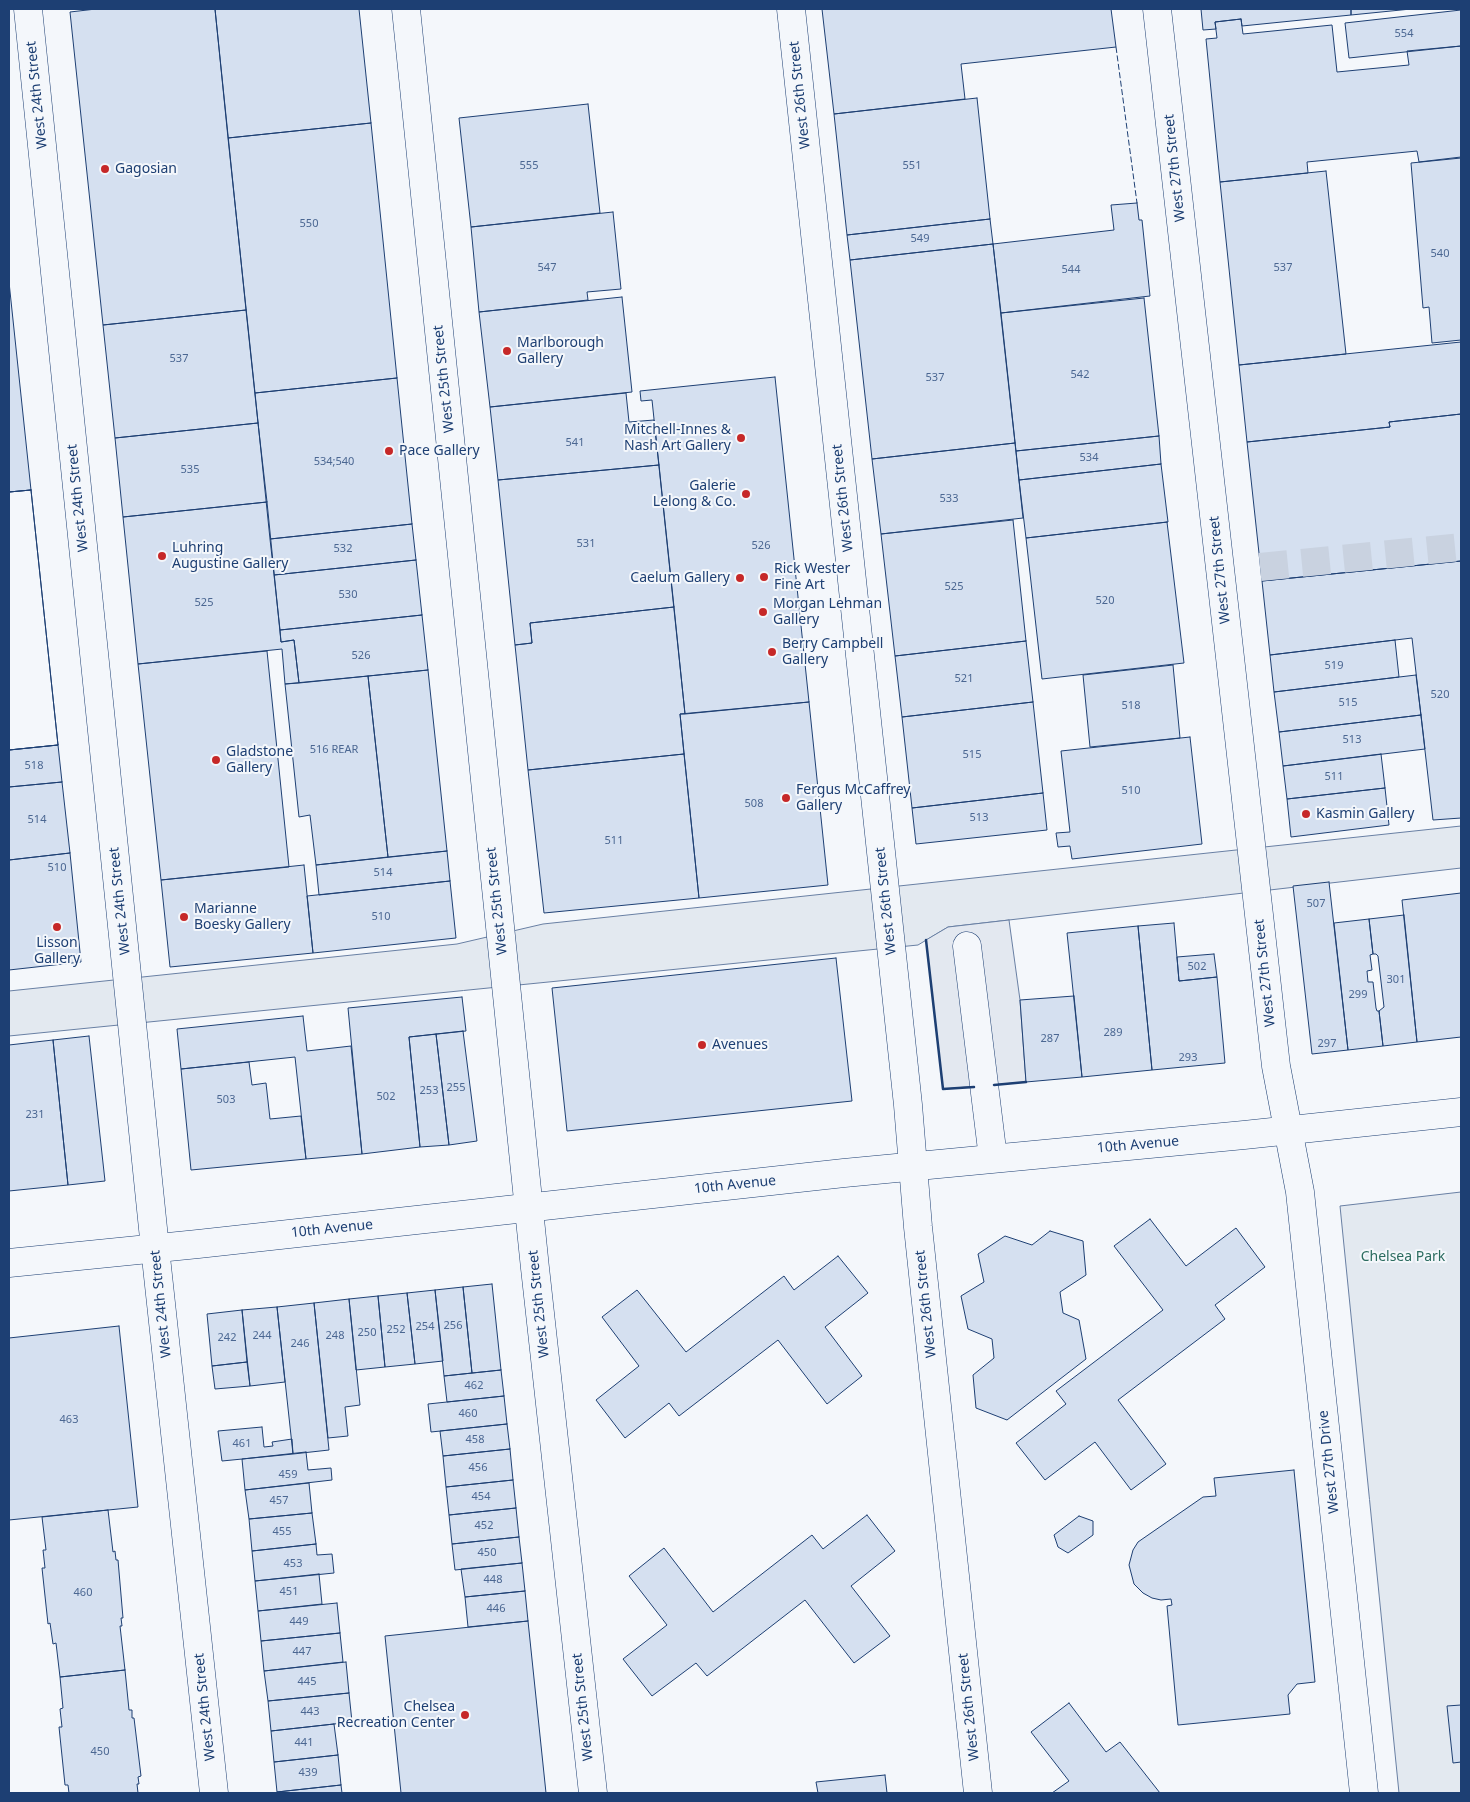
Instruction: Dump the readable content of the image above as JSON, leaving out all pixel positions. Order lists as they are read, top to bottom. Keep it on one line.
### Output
{"streets":{"street":["West 24th Street","West 26th Street","West 27th Street","West 25th Street","10th Avenue","West 27th Drive"]},"crossings":[["West 24th Street","10th Avenue"],["West 26th Street","10th Avenue"],["West 27th Street","10th Avenue"],["West 27th Street","West 27th Drive"],["West 25th Street","10th Avenue"],["10th Avenue","West 27th Drive"]],"parks":["Chelsea Park"],"places":["Gagosian","Marlborough Gallery","Mitchell-Innes & Nash Art Gallery","Pace Gallery","Galerie Lelong & Co.","Luhring Augustine Gallery","Rick Wester Fine Art","Caelum Gallery","Morgan Lehman Gallery","Berry Campbell Gallery","Gladstone Gallery","Fergus McCaffrey Gallery","Kasmin Gallery","Marianne Boesky Gallery","Lisson Gallery","Avenues","Chelsea Recreation Center"],"house_numbers":["554","555","551","550","549","540","547","537","544","537","542","537","541","534","534;540","535","533","531","526","532","525","530","520","525","526","519","521","520","515","518","513","516 REAR","515","518","511","510","508","513","514","511","510","514","507","510","502","301","299","289","287","297","293","255","253","502","503","231","256","254","252","250","244","248","242","246","462","460","463","458","461","456","459","454","457","452","455","450","453","448","451","460","446","449","447","445","443","441","450","439"]}
